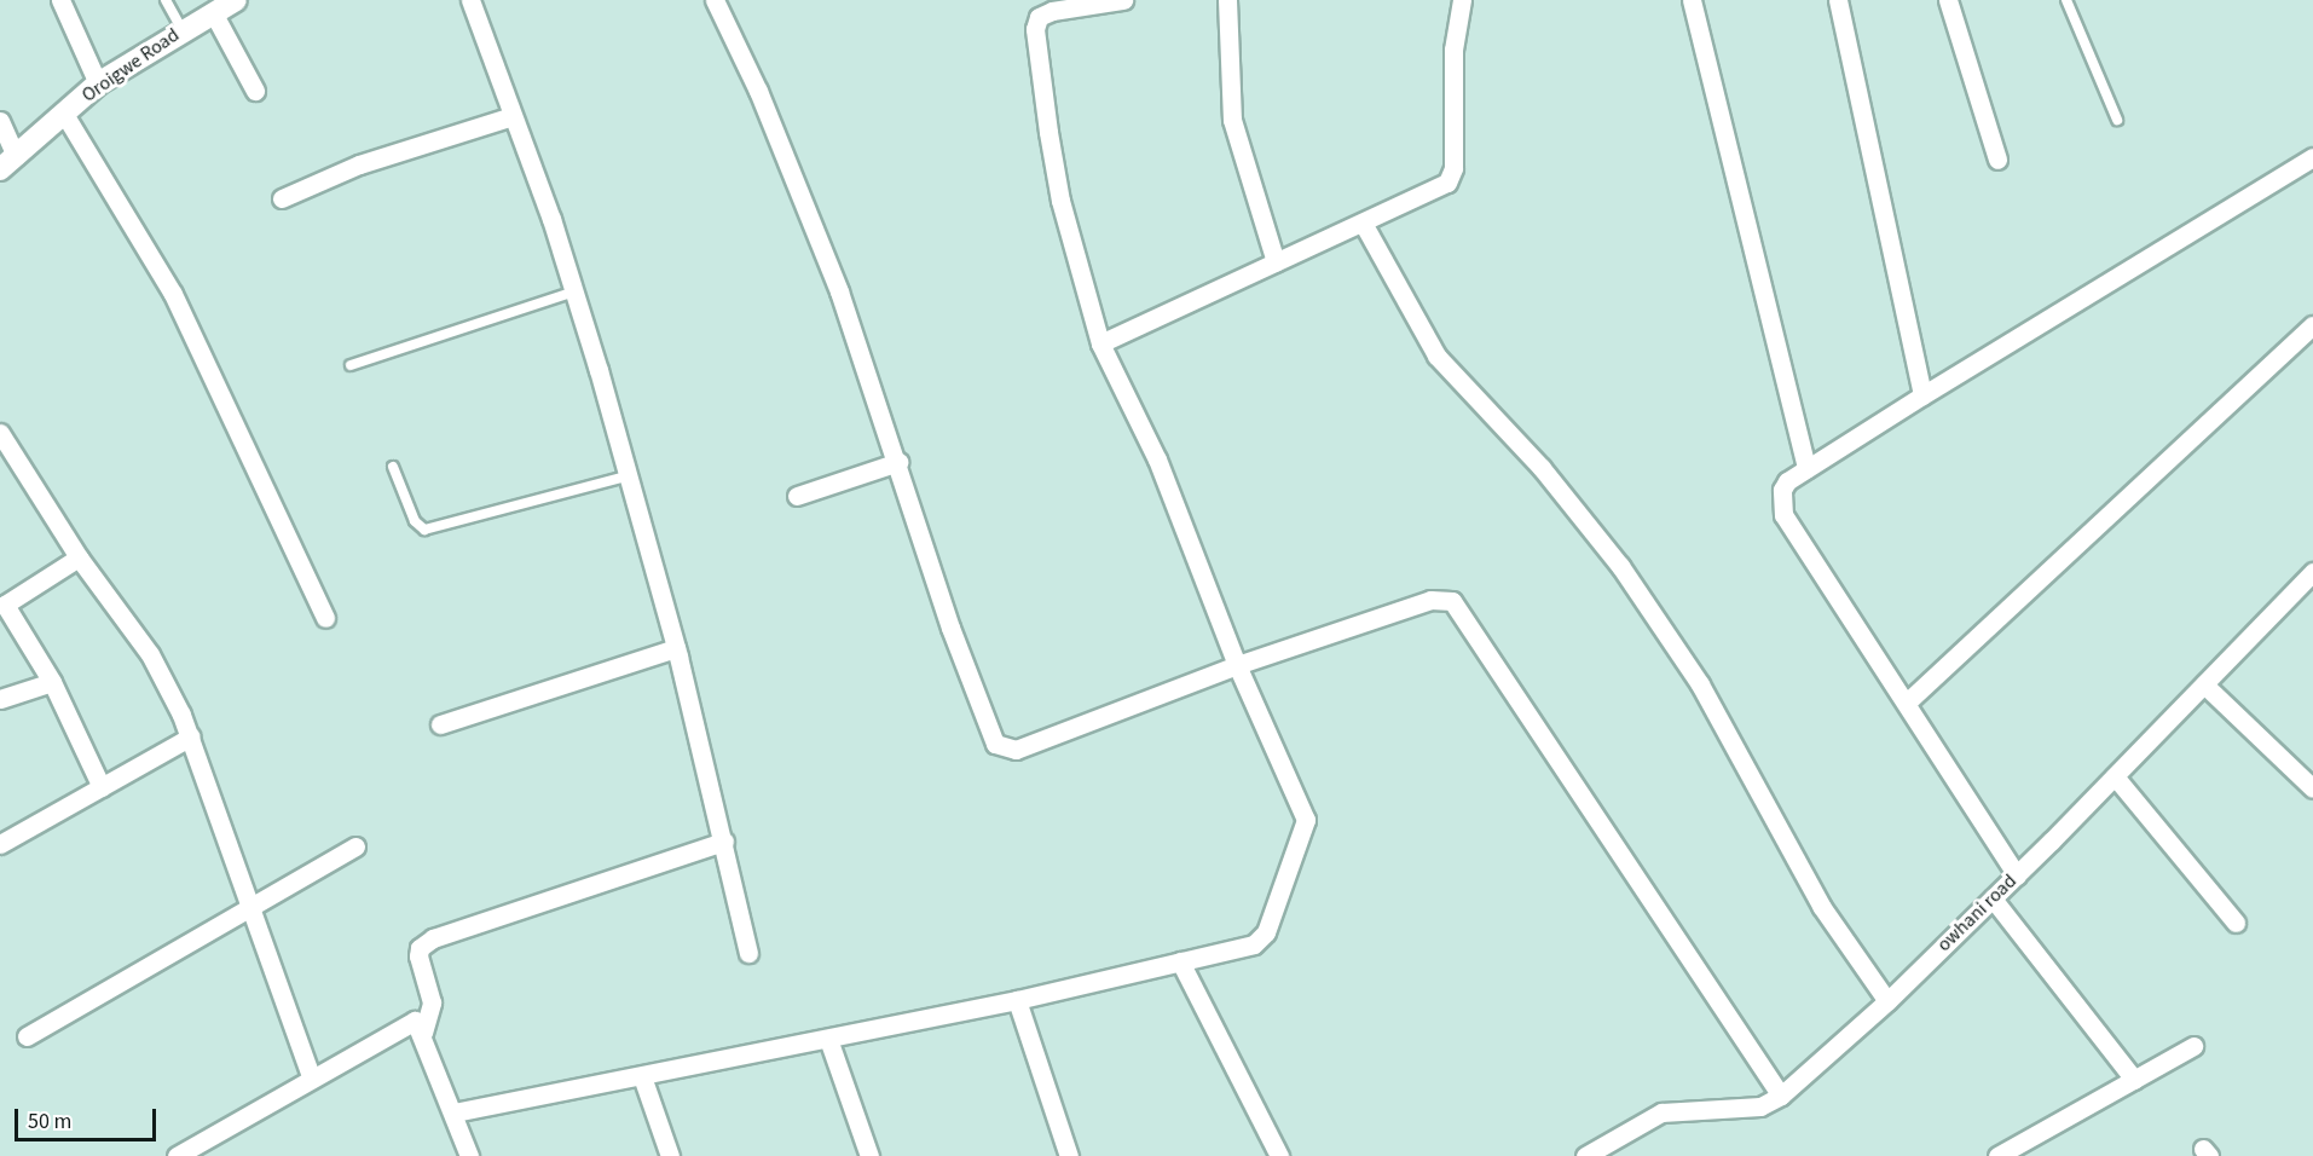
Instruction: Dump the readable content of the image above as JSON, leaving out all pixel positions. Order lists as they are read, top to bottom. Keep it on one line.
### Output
{"streets":{"street":["Oroigwe Road","owhani road"]},"scale_bar":"50 m"}
